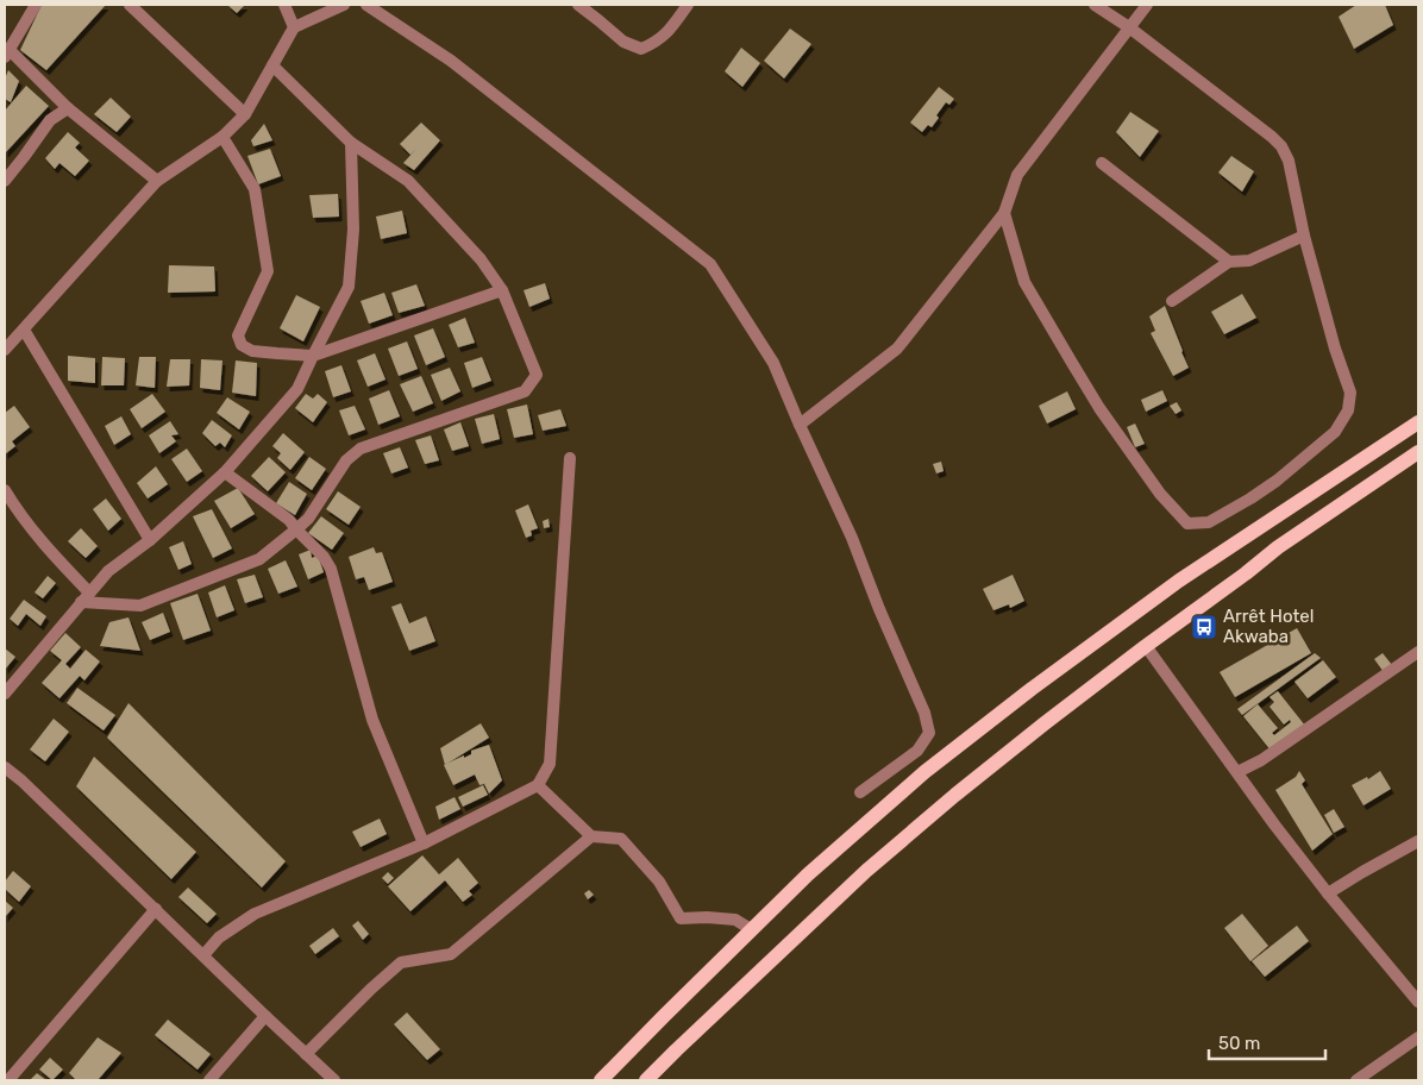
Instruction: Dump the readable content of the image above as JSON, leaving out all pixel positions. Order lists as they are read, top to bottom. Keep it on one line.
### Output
{"places":{"bus stop":["Arrêt Hotel Akwaba"]},"scale_bar":"50 m"}
